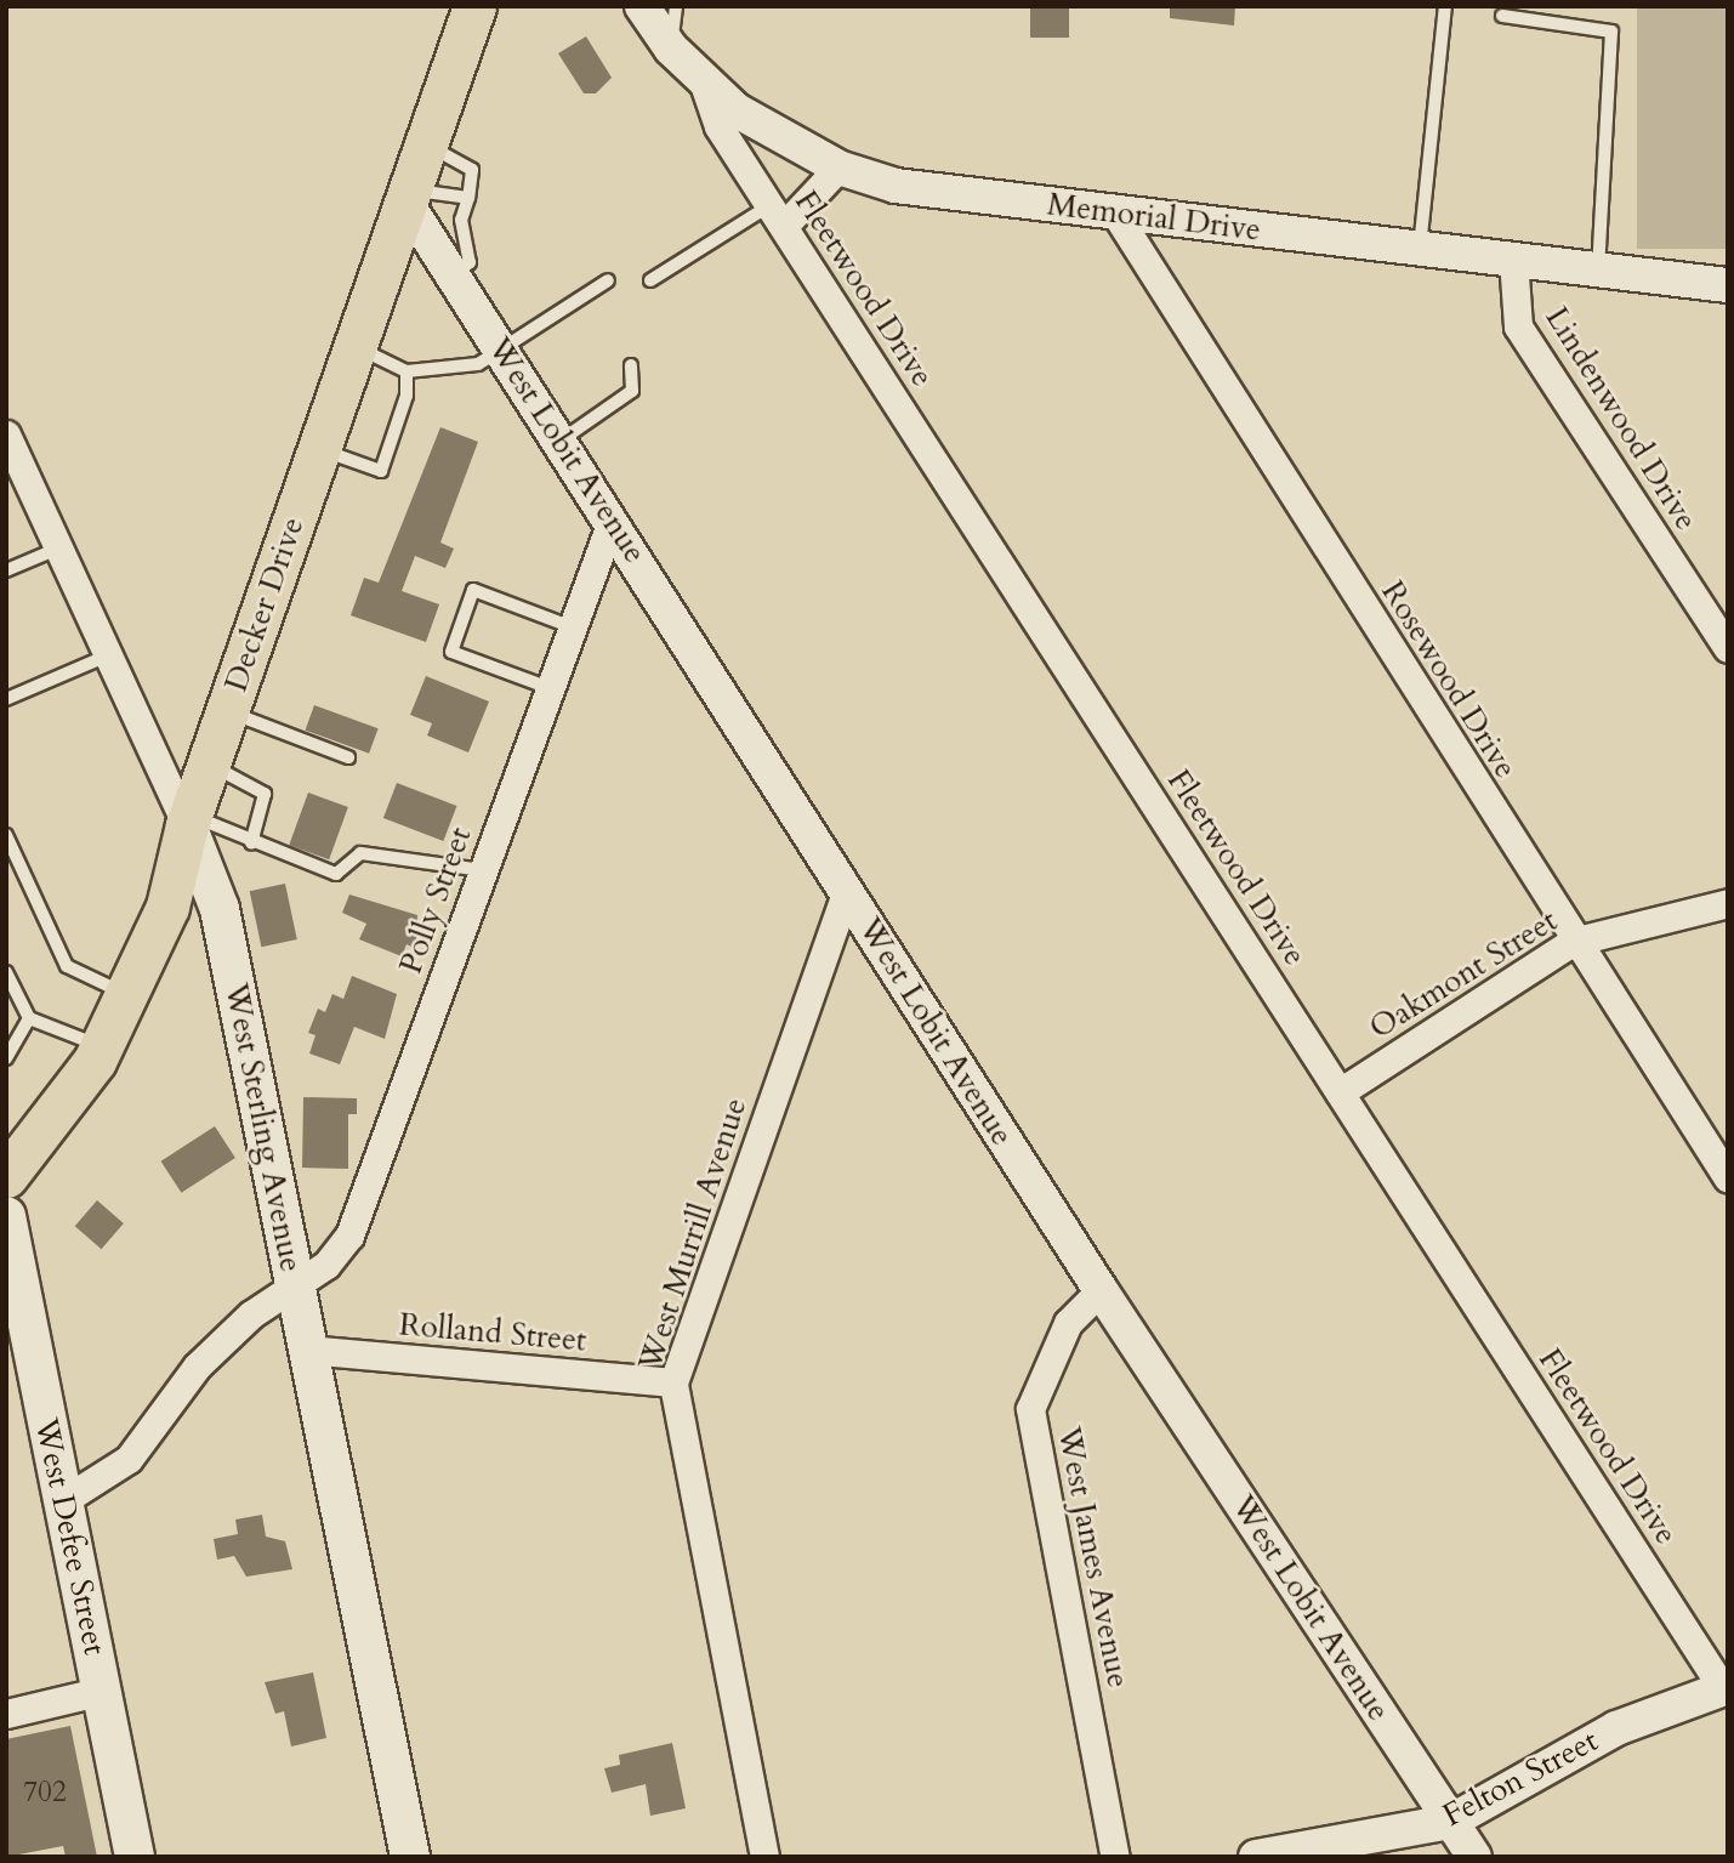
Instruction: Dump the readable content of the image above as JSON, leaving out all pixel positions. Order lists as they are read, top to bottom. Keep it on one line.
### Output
{"streets":{"main road":["Decker Drive","West Sterling Avenue","West Defee Street"],"street":["Memorial Drive","Fleetwood Drive","Lindenwood Drive","West Lobit Avenue","Rosewood Drive","Polly Street","Oakmont Street","West Murrill Avenue","Rolland Street","West James Avenue","Felton Street"]},"crossings":[["Memorial Drive","Fleetwood Drive"],["Memorial Drive","Lindenwood Drive"],["Memorial Drive","Rosewood Drive"],["Fleetwood Drive","Oakmont Street"],["Fleetwood Drive","Felton Street"],["West Lobit Avenue","Decker Drive"],["West Lobit Avenue","Polly Street"],["West Lobit Avenue","West Murrill Avenue"],["West Lobit Avenue","West James Avenue"],["West Lobit Avenue","Felton Street"],["Decker Drive","West Sterling Avenue"],["Rosewood Drive","Oakmont Street"],["Polly Street","West Sterling Avenue"],["Polly Street","West Defee Street"],["West Sterling Avenue","Rolland Street"],["West Murrill Avenue","Rolland Street"]],"house_numbers":["702"]}
